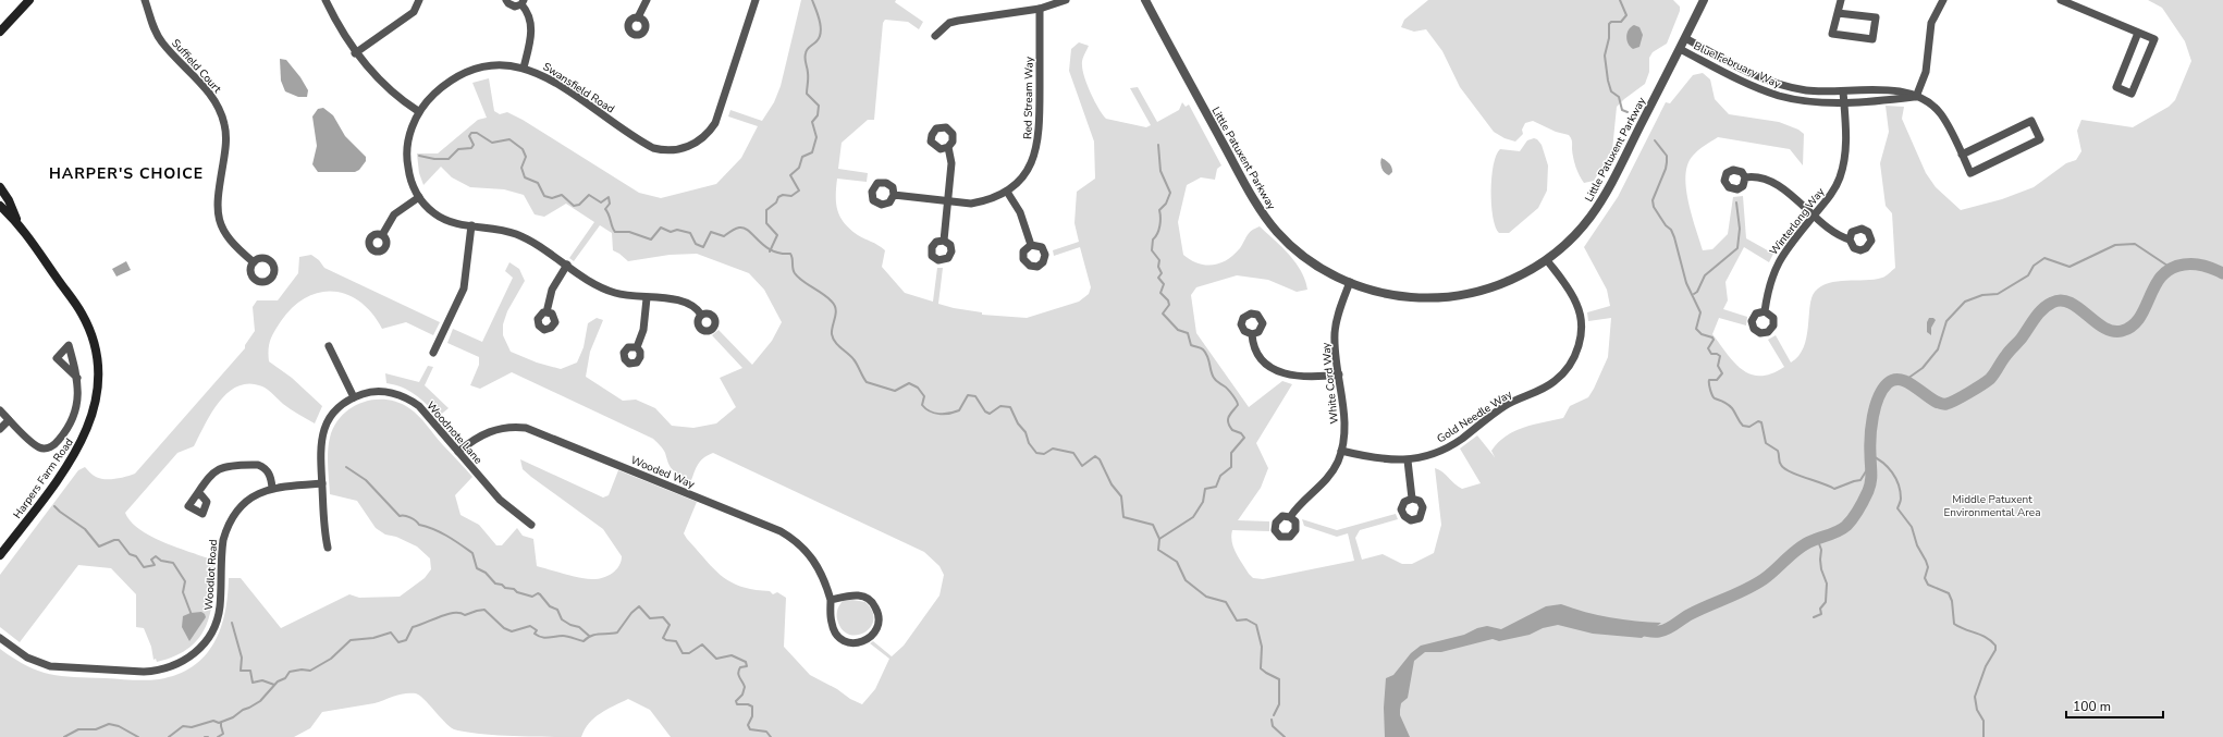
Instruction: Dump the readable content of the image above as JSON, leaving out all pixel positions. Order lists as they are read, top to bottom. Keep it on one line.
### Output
{"streets":{"main road":["Harpers Farm Road"],"street":["Blue February Way","Suffield Court","Swansfield Road","Red Stream Way","Little Patuxent Parkway","Winterlong Way","White Cord Way","Gold Needle Way","Woodnote Lane","Wooded Way","Woodlot Road"]},"crossings":[["Blue February Way","Little Patuxent Parkway"],["Blue February Way","Winterlong Way"],["Little Patuxent Parkway","White Cord Way"],["Little Patuxent Parkway","Gold Needle Way"],["White Cord Way","Gold Needle Way"],["Woodnote Lane","Wooded Way"],["Woodnote Lane","Woodlot Road"]],"districts":["HARPER'S CHOICE"],"parks":["Middle Patuxent Environmental Area"],"scale_bar":"100 m"}
